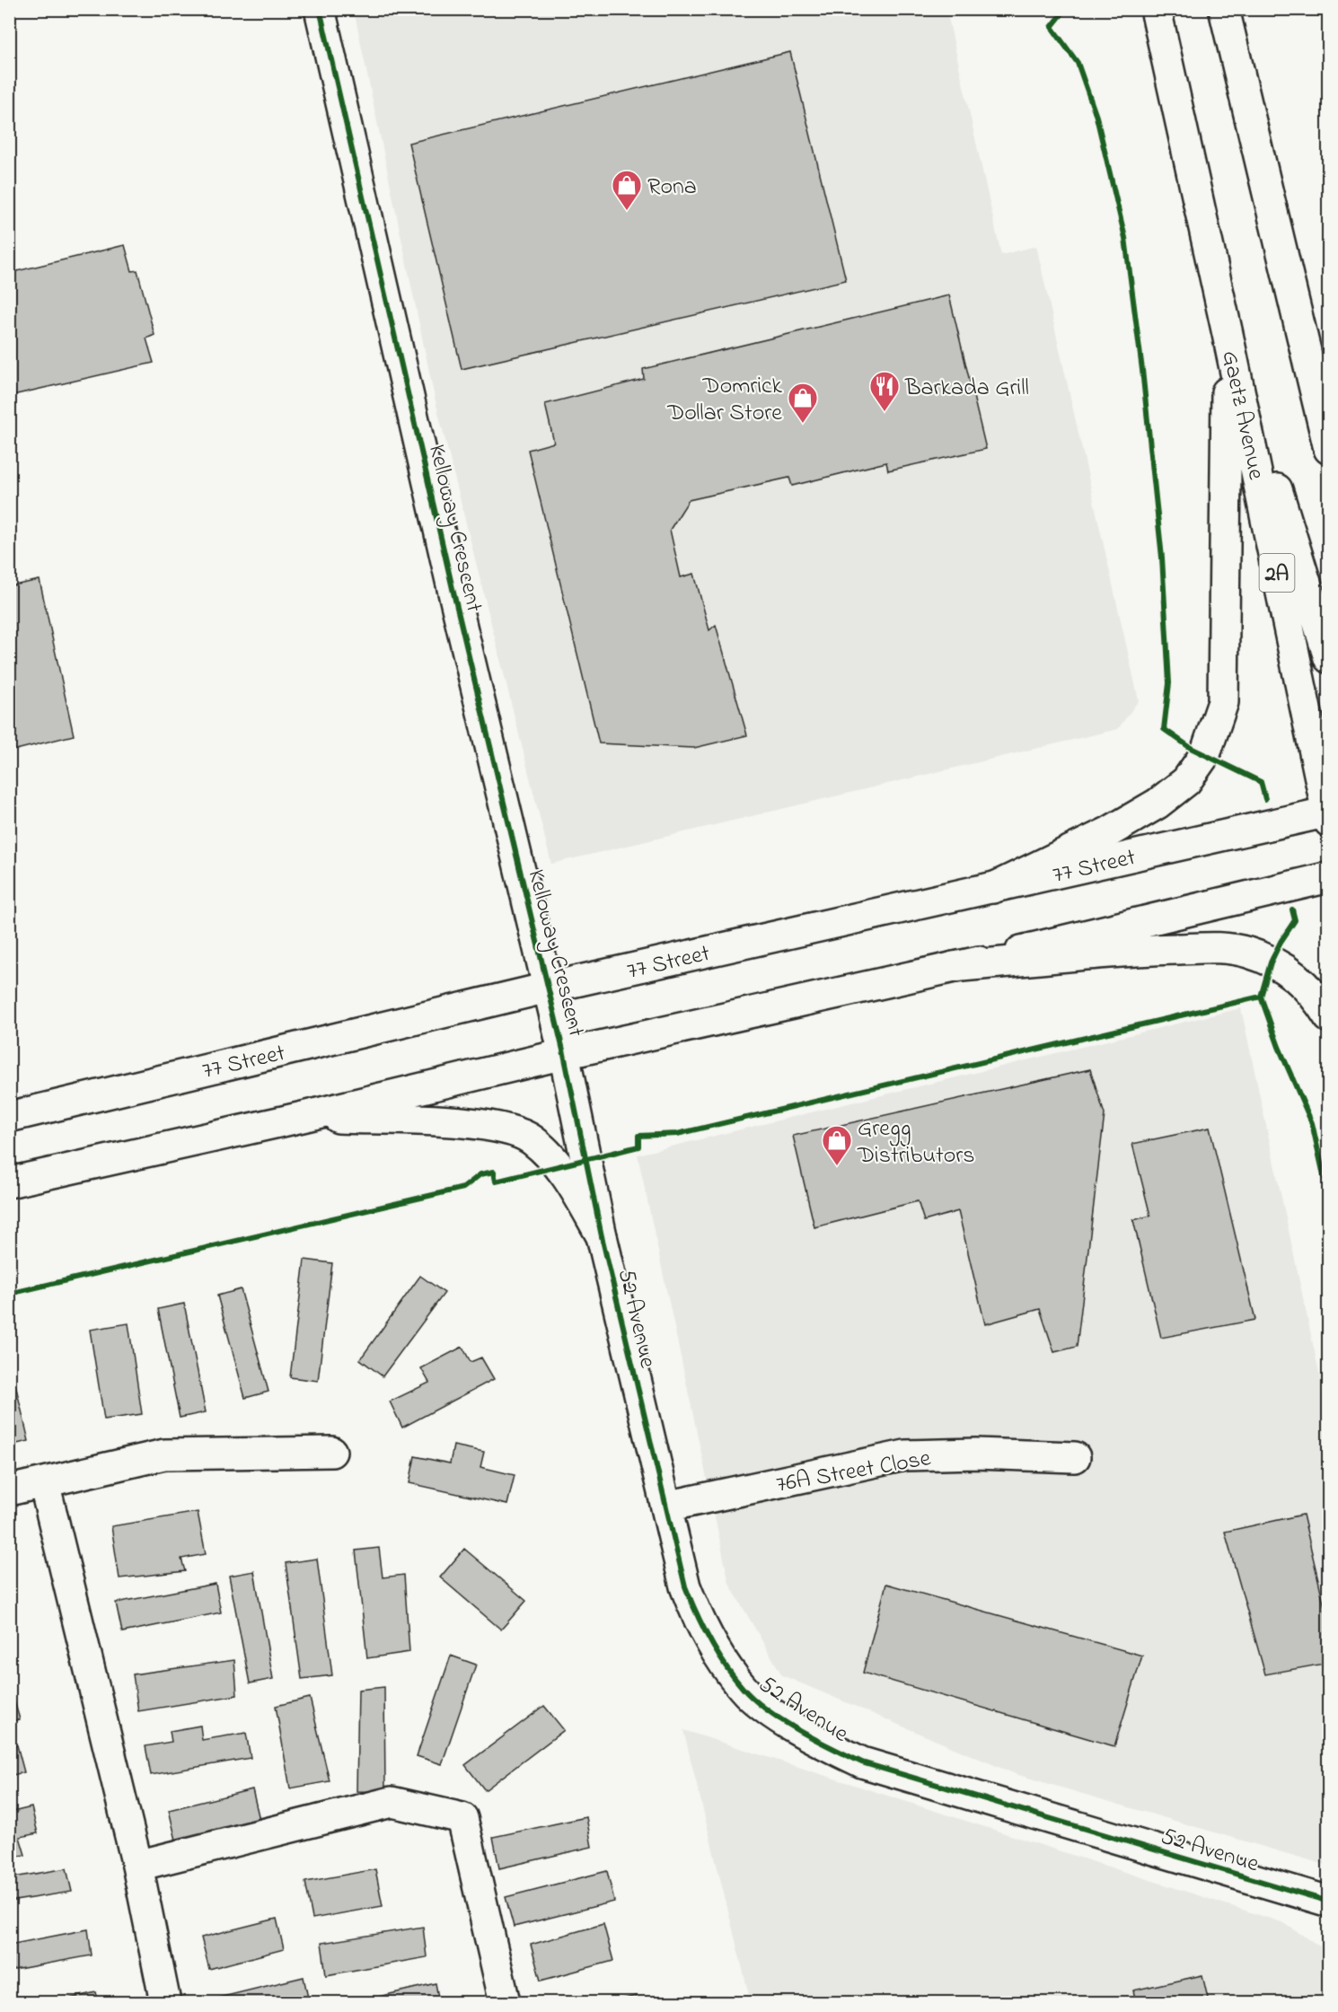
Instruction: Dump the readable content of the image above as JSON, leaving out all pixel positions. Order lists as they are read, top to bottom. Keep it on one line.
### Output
{"streets":{"main road":["Gaetz Avenue","Kelloway Crescent","2A","77 Street","52 Avenue","76A Street Close"]},"crossings":[["Gaetz Avenue","77 Street"],["Kelloway Crescent","77 Street"],["Kelloway Crescent","52 Avenue"],["52 Avenue","76A Street Close"]],"places":{"shop":["Rona","Domrick Dollar Store","Gregg Distributors"],"restaurant":["Barkada Grill"]}}
